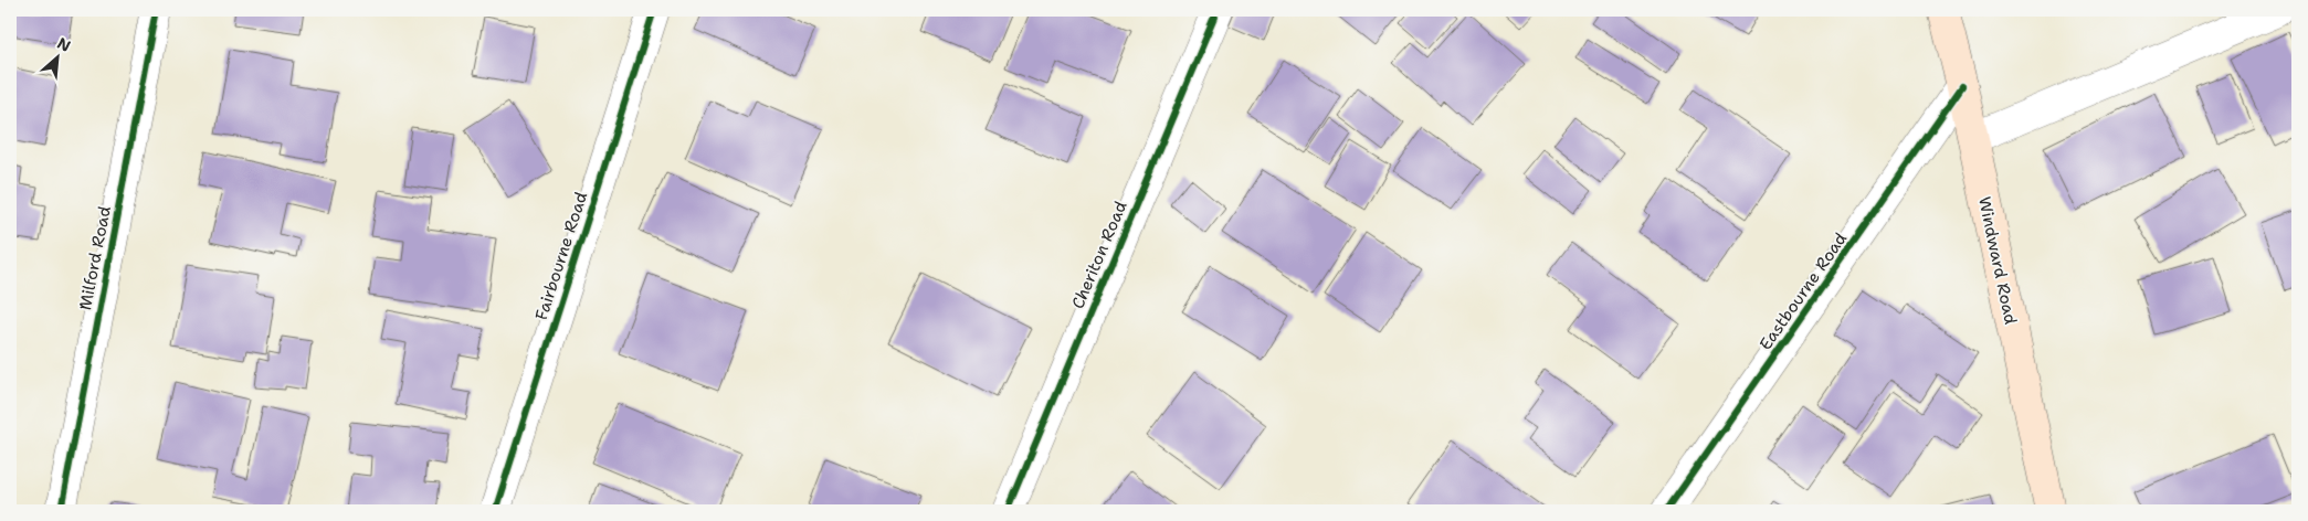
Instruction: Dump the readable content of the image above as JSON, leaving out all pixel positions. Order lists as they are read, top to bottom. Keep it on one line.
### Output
{"streets":{"main road":["Windward Road"],"street":["Cheriton Road","Fairbourne Road","Milford Road","Eastbourne Road"]},"crossings":[["Windward Road","Eastbourne Road"]],"north":"top right"}
